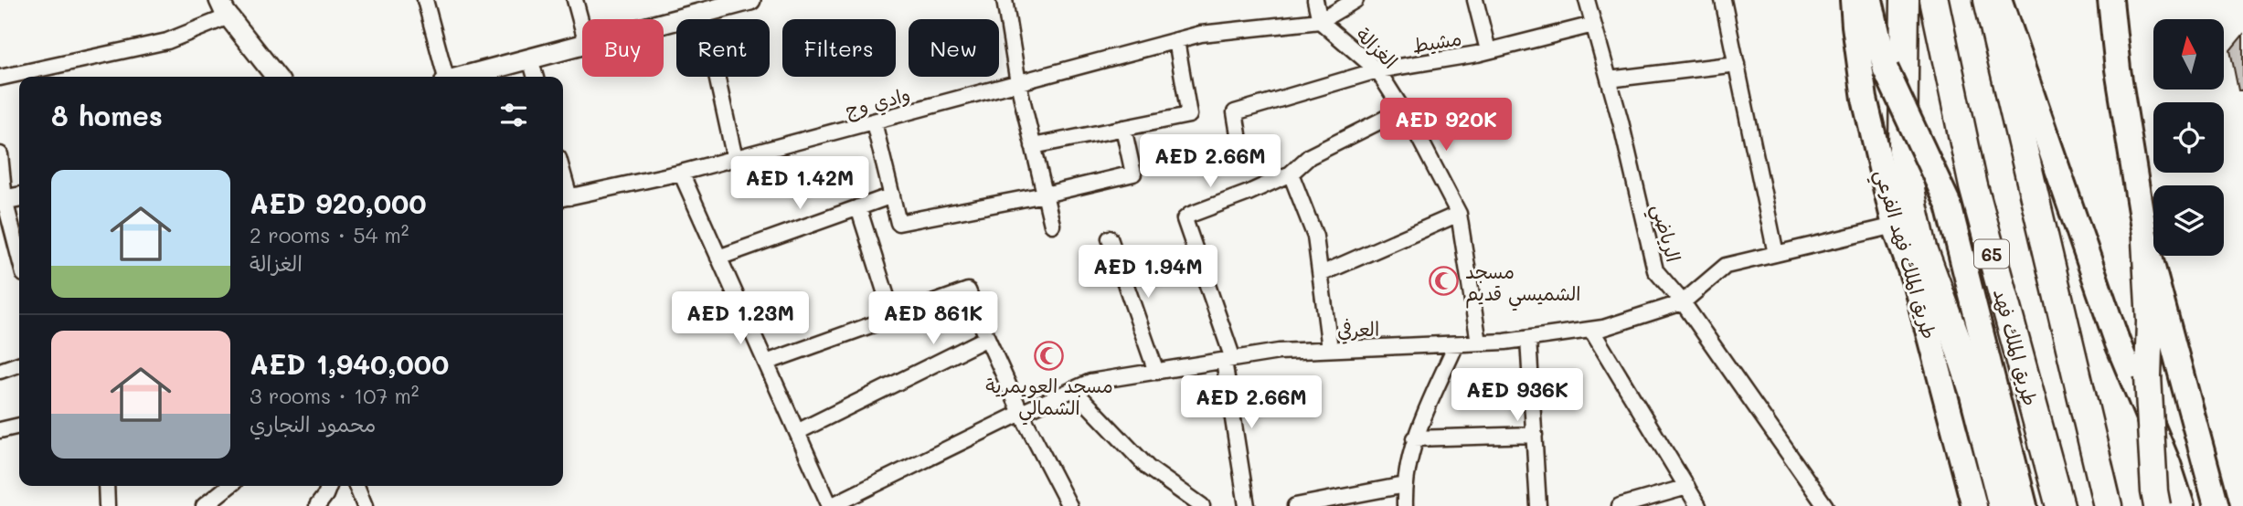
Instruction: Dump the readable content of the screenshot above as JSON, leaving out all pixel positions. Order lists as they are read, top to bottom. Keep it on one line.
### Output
{"streets":{"highway":["65","طريق الملك فهد"],"main road":["طريق الملك فهد الفرعي"],"street":["مشيط","الغزالة","وادي وج","الرياضي","العرفي"]},"crossings":[["مشيط","الغزالة"],["مشيط","الرياضي"],["الغزالة","وادي وج"],["الغزالة","العرفي"],["الرياضي","العرفي"],["طريق الملك فهد الفرعي","العرفي"]],"places":{"mosque":["مسجد الشميسي قديم","مسجد العويمرية الشمالي"]},"north":"top","page":{"chip":["Buy","Rent","Filters","New"],"heading":"8 homes","price":["AED 920K","AED 2.66M","AED 1.42M","AED 1.94M","AED 1.23M","AED 861K","AED 936K","AED 2.66M"],"list":[{"name":"AED 920,000","note":"2 rooms · 54 m² · الغزالة"},{"name":"AED 1,940,000","note":"3 rooms · 107 m² · محمود النجاري"}]}}
